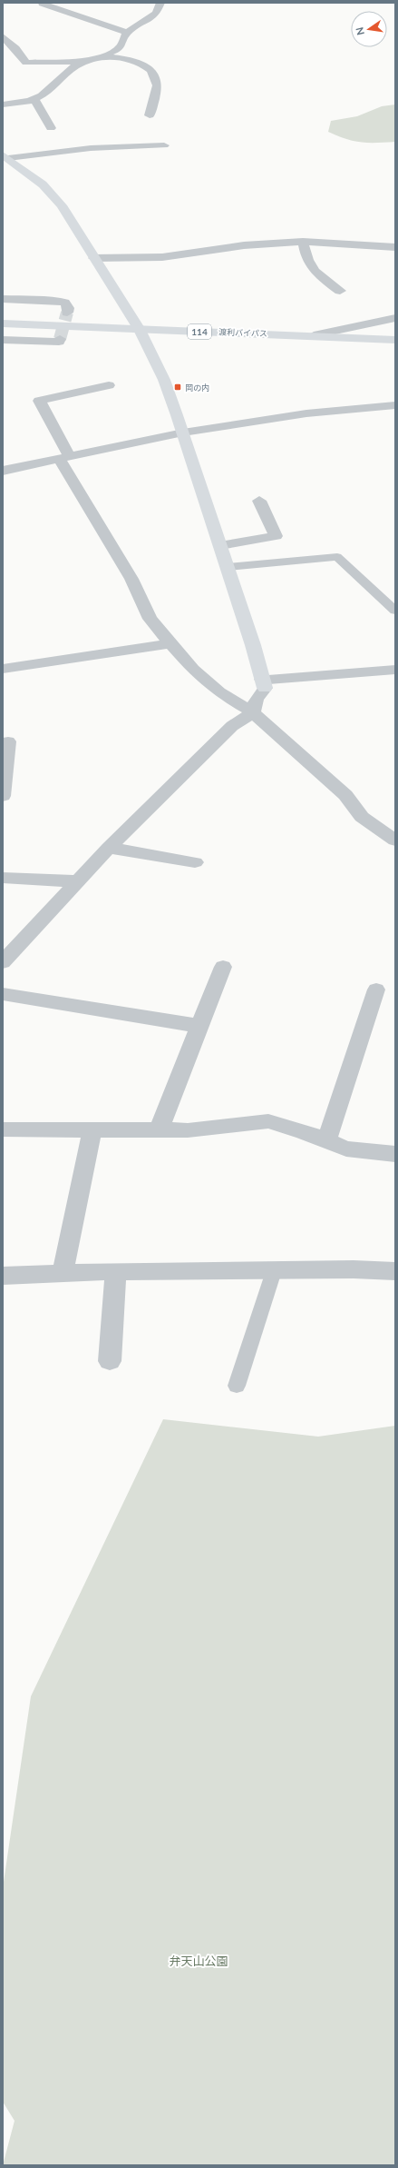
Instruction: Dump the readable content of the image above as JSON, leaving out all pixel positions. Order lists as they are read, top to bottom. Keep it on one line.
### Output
{"streets":{"main road":["114","渡利バイパス"]},"parks":["弁天山公園"],"places":{"transit":["岡の内"]},"north":"left"}
